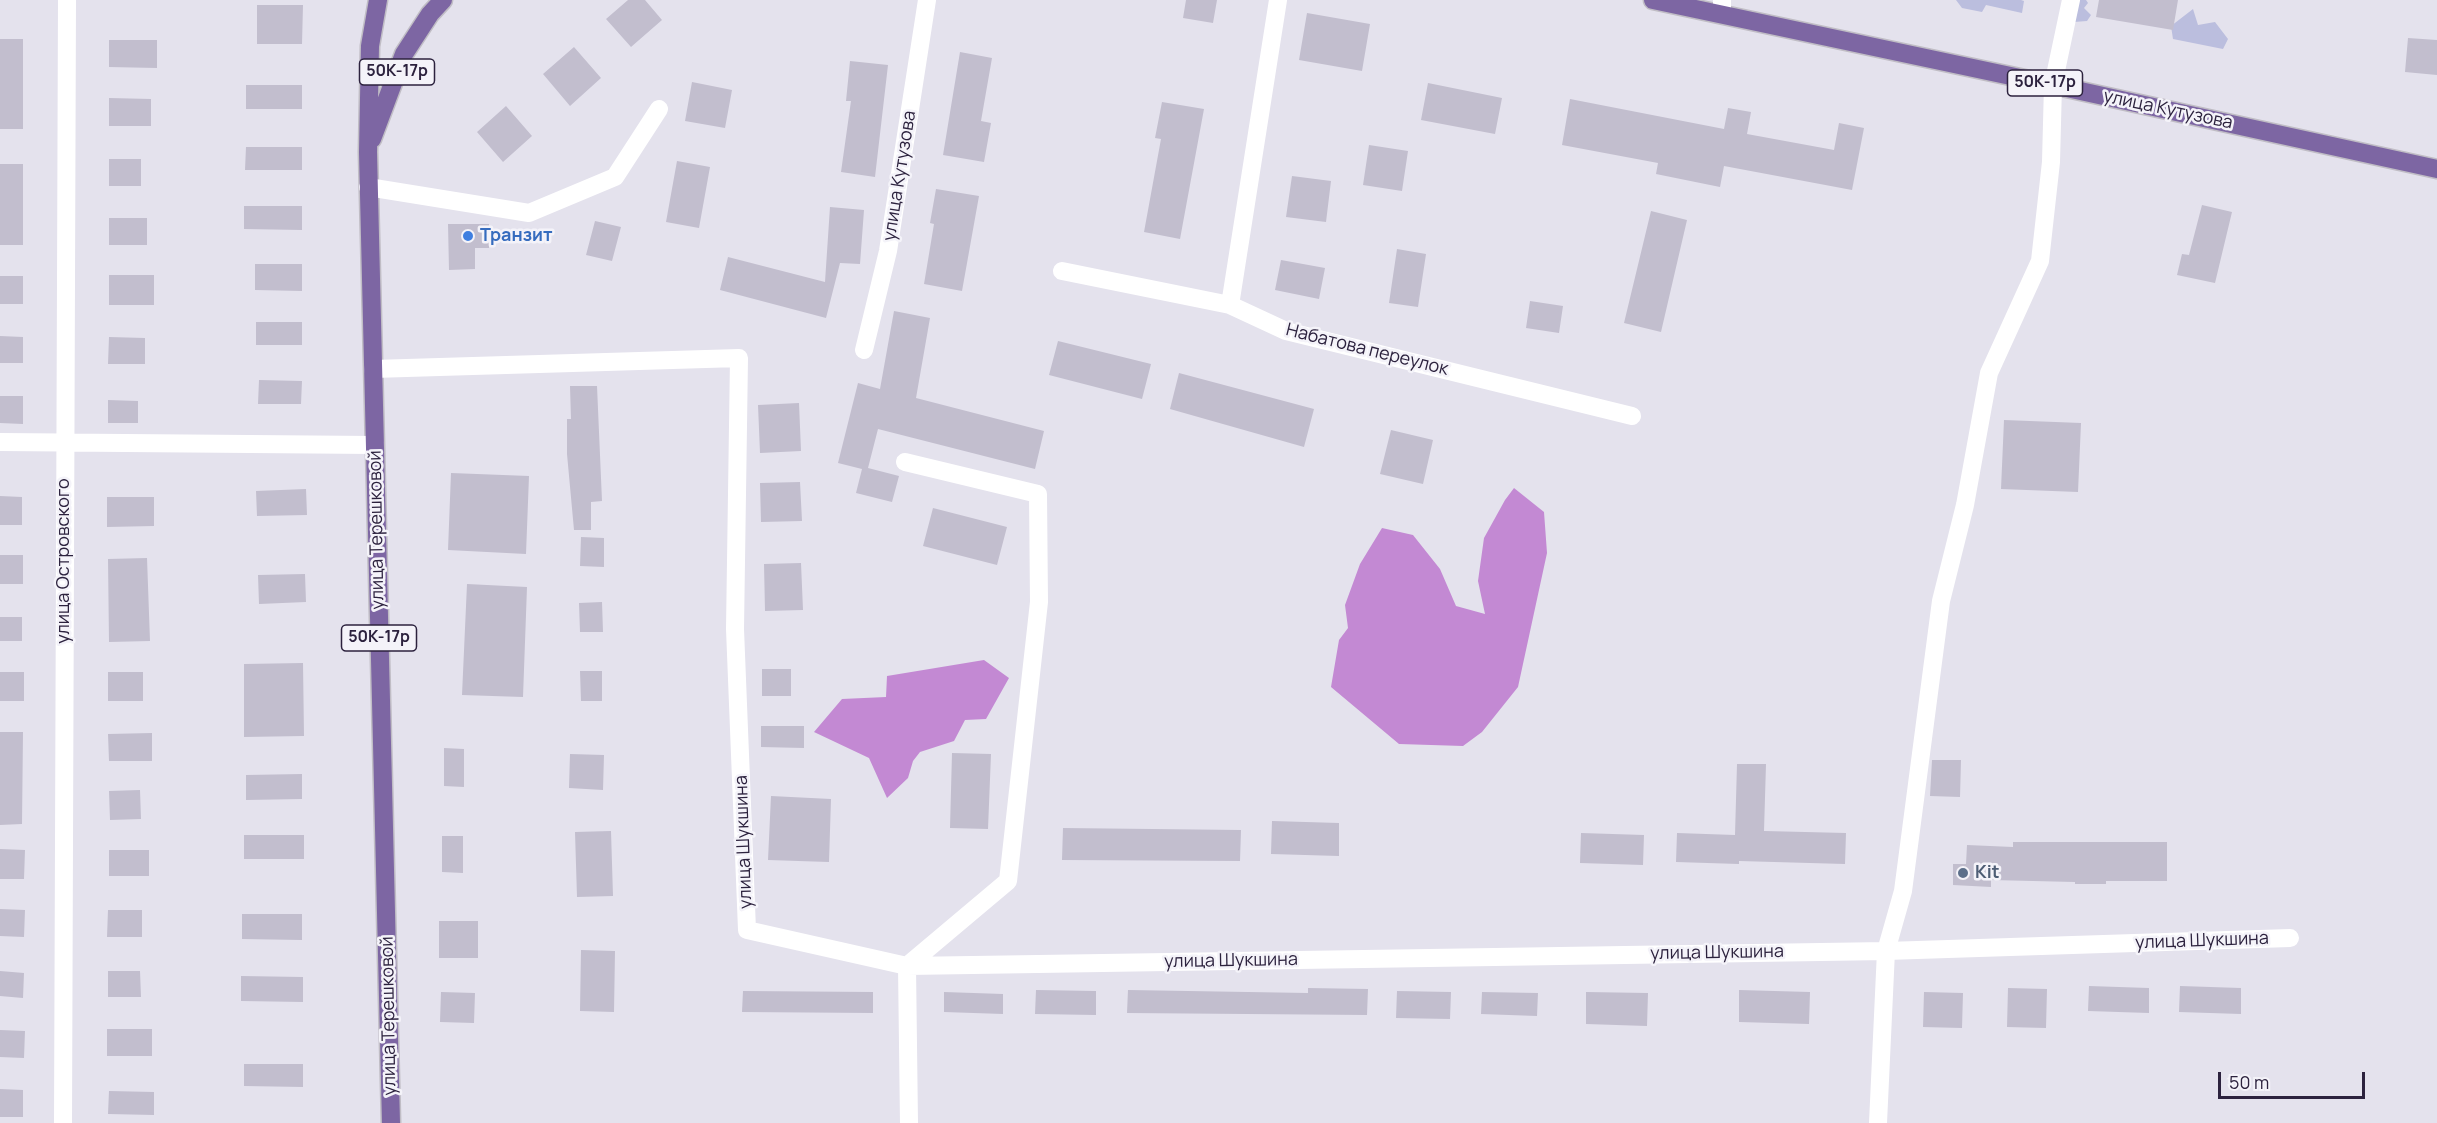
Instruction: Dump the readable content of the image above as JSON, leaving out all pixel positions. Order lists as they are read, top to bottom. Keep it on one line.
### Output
{"streets":{"main road":["50К-17р","улица Кутузова","улица Терешковой"],"street":["Набатова переулок","улица Островского","улица Шукшина"]},"crossings":[["улица Терешковой","улица Шукшина"]],"places":["Транзит","Kit"],"scale_bar":"50 m"}
